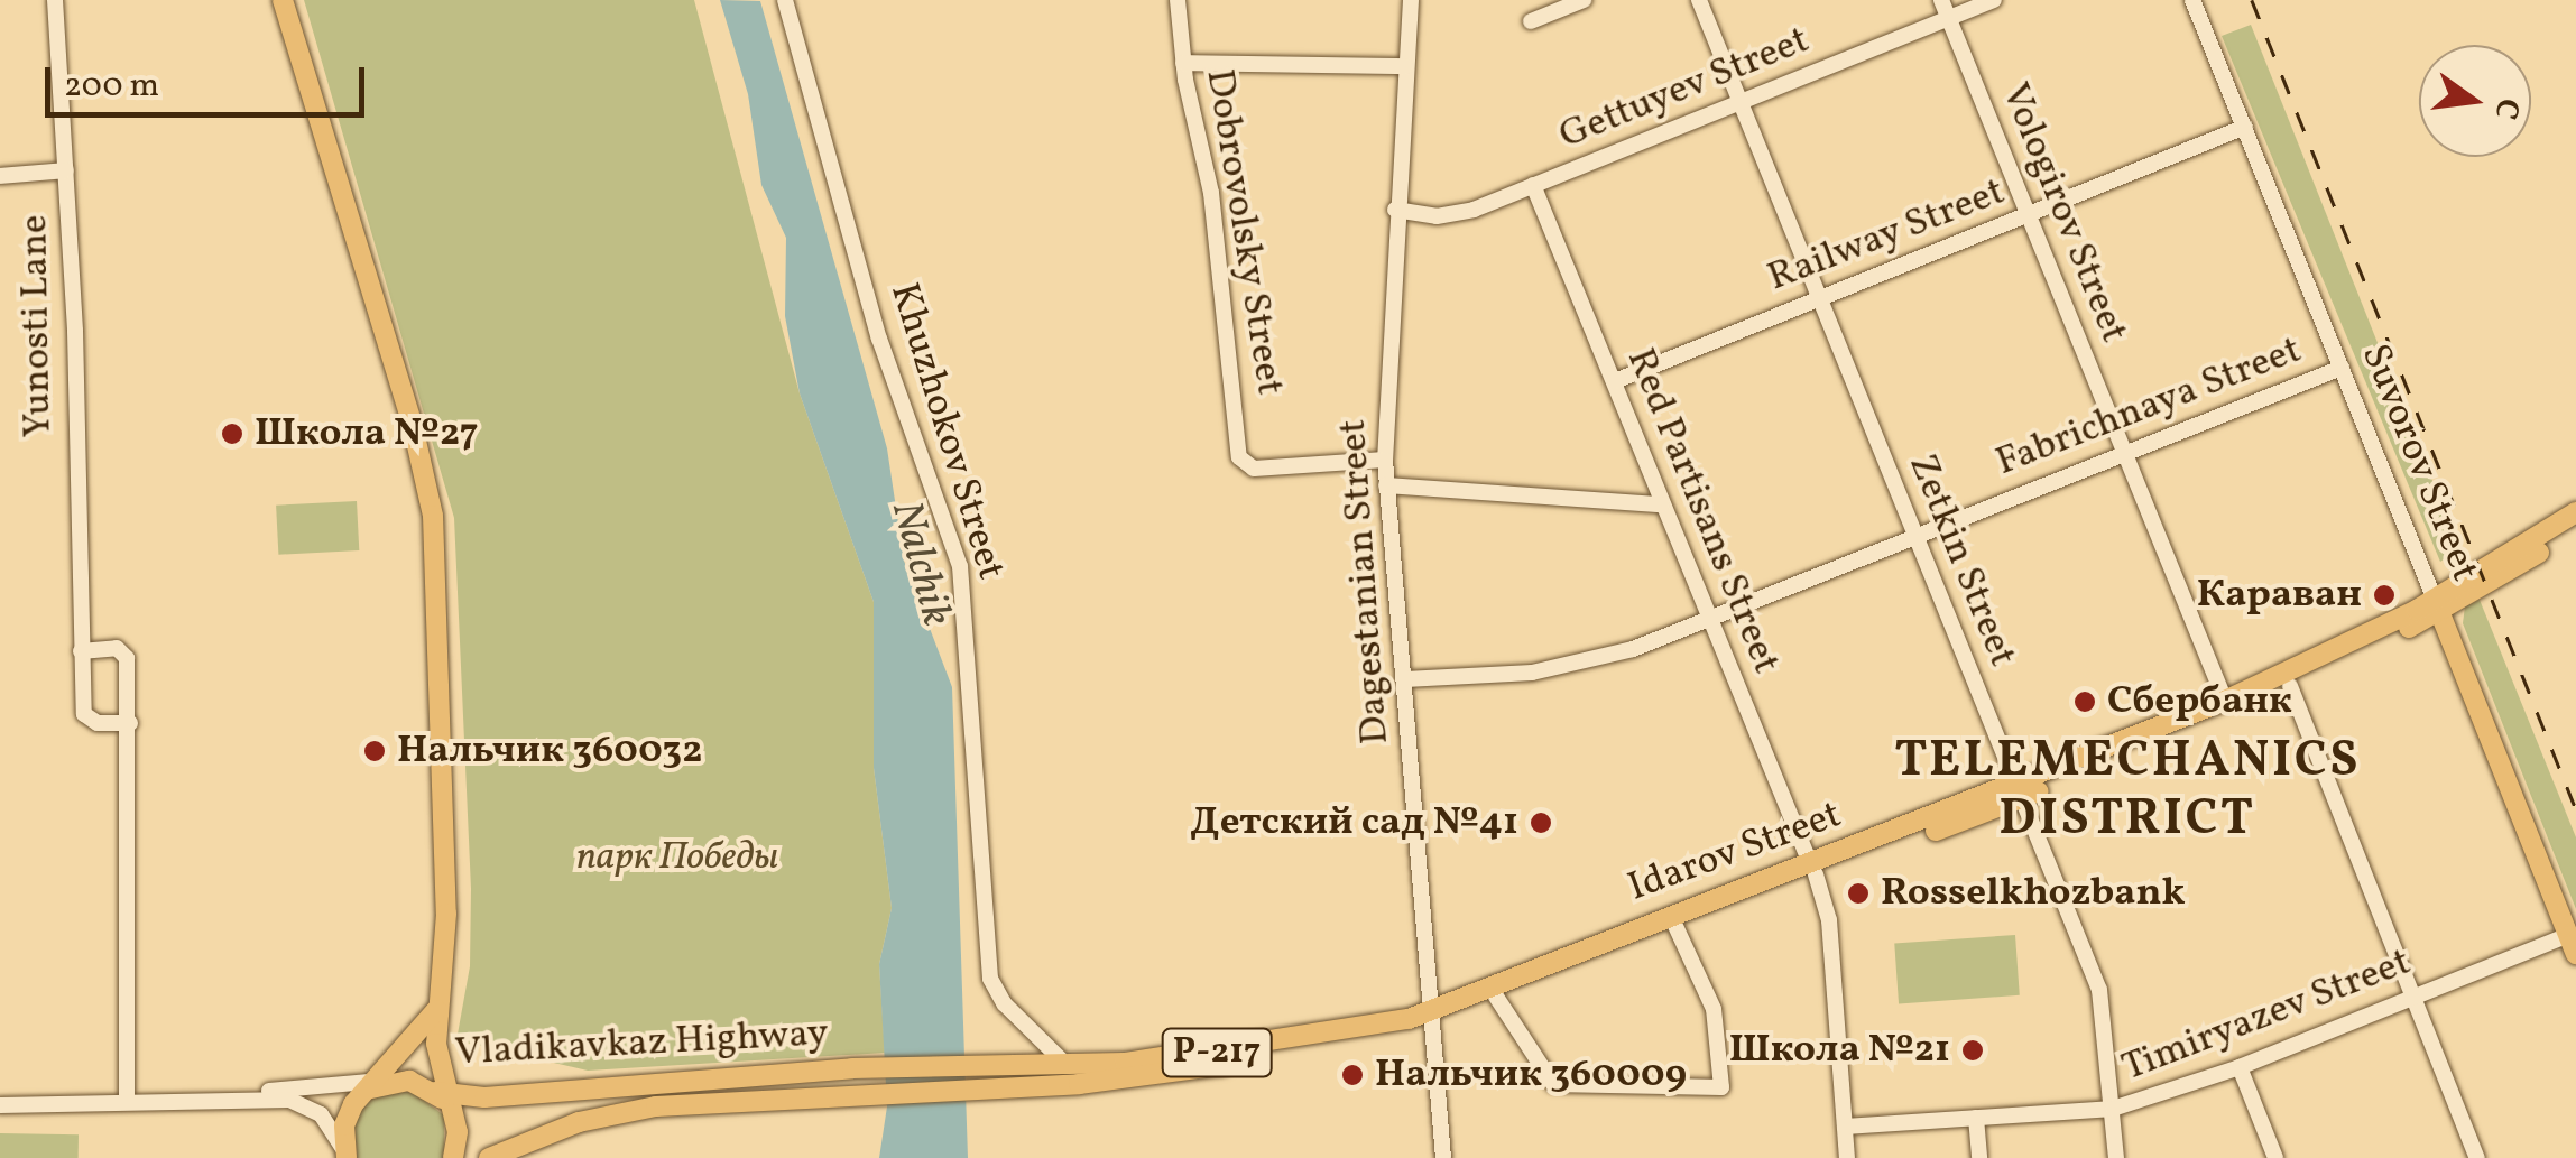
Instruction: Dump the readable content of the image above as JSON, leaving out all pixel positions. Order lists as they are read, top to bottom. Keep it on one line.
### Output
{"streets":{"main road":["Suvorov Street","Idarov Street","Vladikavkaz Highway","Р-217"],"street":["Gettuyev Street","Vologirov Street","Dobrovolsky Street","Railway Street","Yunosti Lane","Fabrichnaya Street","Khuzhokov Street","Red Partisans Street","Zetkin Street","Dagestanian Street","Timiryazev Street"]},"crossings":[["Gettuyev Street","Vologirov Street"],["Gettuyev Street","Red Partisans Street"],["Gettuyev Street","Zetkin Street"],["Gettuyev Street","Dagestanian Street"],["Vologirov Street","Railway Street"],["Vologirov Street","Fabrichnaya Street"],["Vologirov Street","Idarov Street"],["Dobrovolsky Street","Dagestanian Street"],["Railway Street","Suvorov Street"],["Railway Street","Red Partisans Street"],["Railway Street","Zetkin Street"],["Fabrichnaya Street","Suvorov Street"],["Fabrichnaya Street","Red Partisans Street"],["Fabrichnaya Street","Zetkin Street"],["Fabrichnaya Street","Dagestanian Street"],["Khuzhokov Street","Idarov Street"],["Suvorov Street","Idarov Street"],["Suvorov Street","Timiryazev Street"],["Red Partisans Street","Idarov Street"],["Red Partisans Street","Timiryazev Street"],["Zetkin Street","Idarov Street"],["Zetkin Street","Timiryazev Street"],["Dagestanian Street","Idarov Street"],["Idarov Street","Vladikavkaz Highway"],["Vladikavkaz Highway","Р-217"]],"districts":["TELEMECHANICS DISTRICT"],"water":["Nalchik"],"parks":["парк Победы"],"places":["Школа №27","Караван","Сбербанк","Нальчик 360032","Детский сад №41","Rosselkhozbank","Школа №21","Нальчик 360009"],"scale_bar":"200 m","north":"right"}
